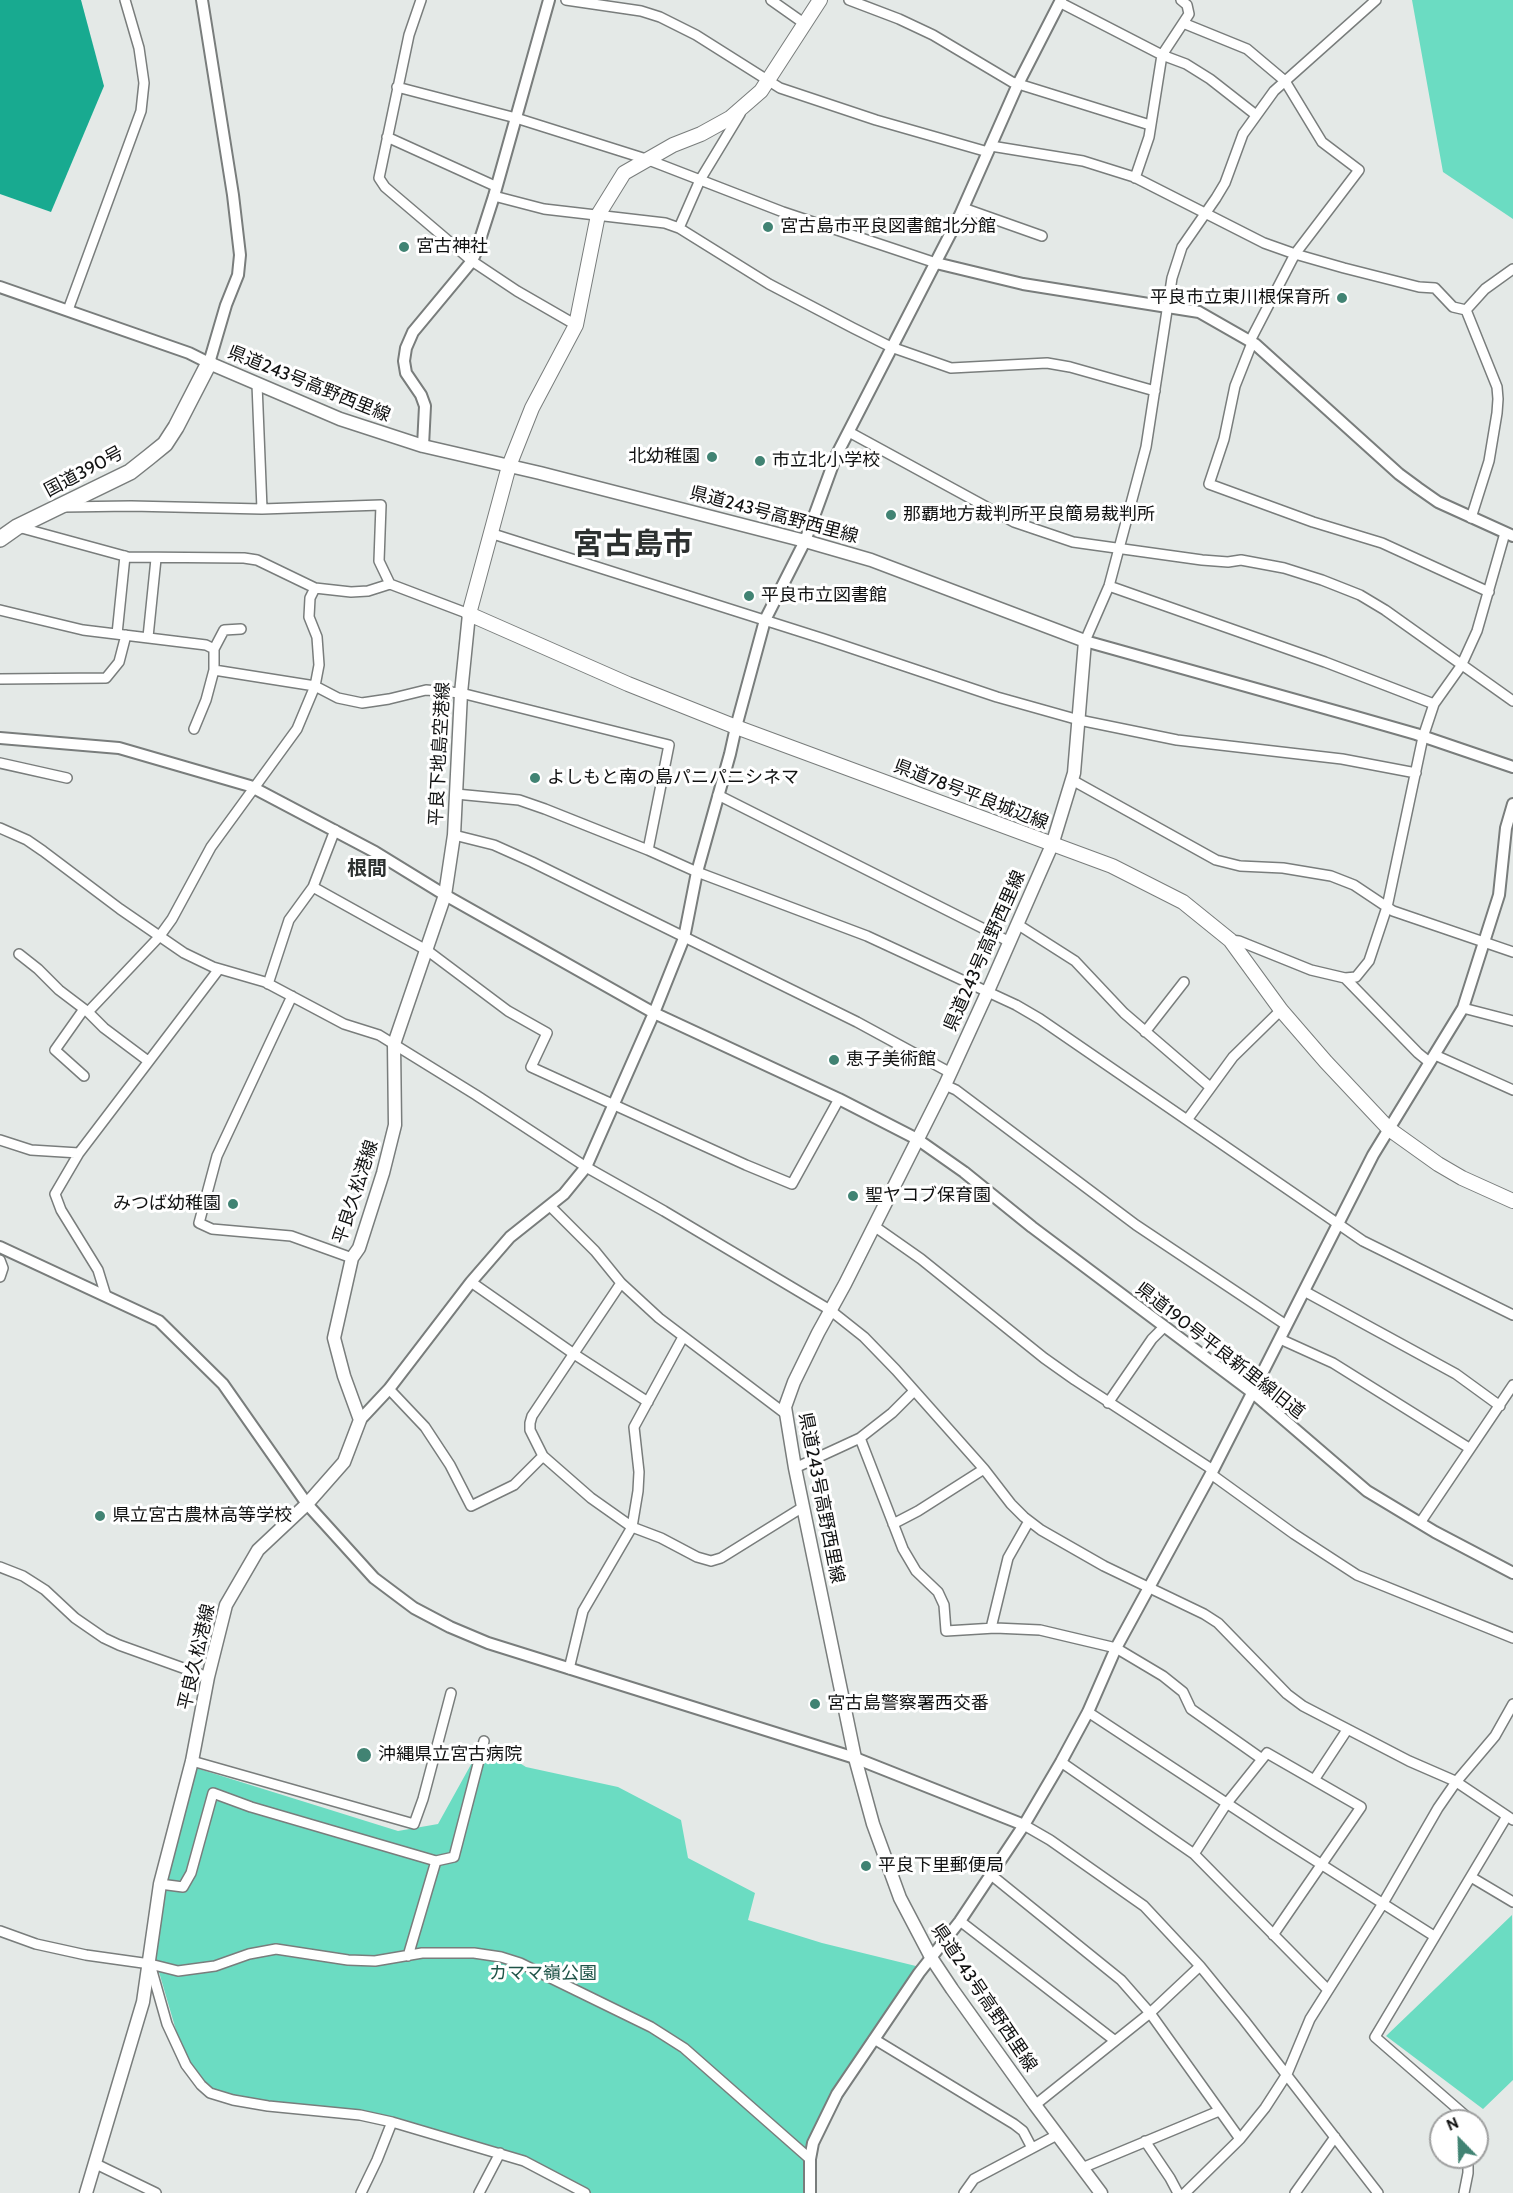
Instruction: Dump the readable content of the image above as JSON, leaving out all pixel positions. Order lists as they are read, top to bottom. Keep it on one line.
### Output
{"streets":{"highway":["国道390号"],"main road":["県道243号高野西里線","平良下地島空港線","県道78号平良城辺線","平良久松港線"],"street":["県道190号平良新里線旧道"]},"crossings":[["県道243号高野西里線","国道390号"],["県道243号高野西里線","県道78号平良城辺線"],["県道243号高野西里線","県道190号平良新里線旧道"],["平良下地島空港線","県道78号平良城辺線"],["平良下地島空港線","平良久松港線"],["平良下地島空港線","県道190号平良新里線旧道"],["平良久松港線","県道190号平良新里線旧道"]],"districts":["宮古島市","根間"],"parks":["カママ嶺公園"],"places":["宮古島市平良図書館北分館","宮古神社","平良市立東川根保育所","北幼稚園","市立北小学校","那覇地方裁判所平良簡易裁判所","平良市立図書館","よしもと南の島パニパニシネマ","恵子美術館","聖ヤコブ保育園","みつば幼稚園","県立宮古農林高等学校","宮古島警察署西交番","沖縄県立宮古病院","平良下里郵便局"],"north":"top left"}
